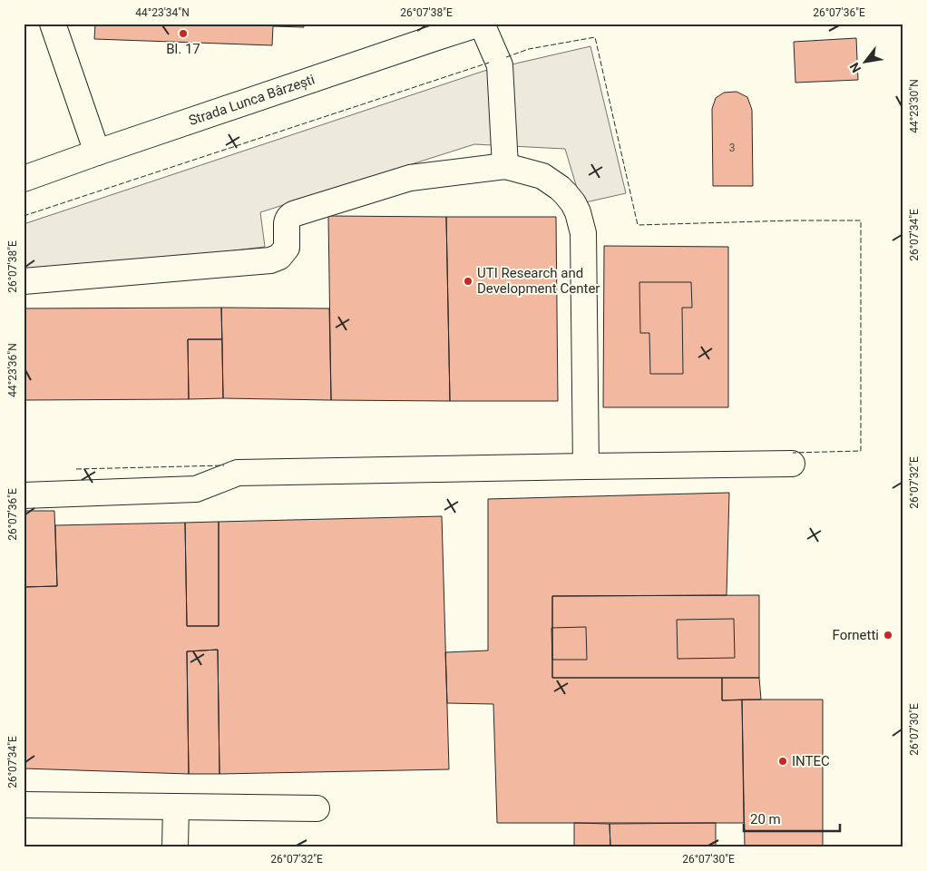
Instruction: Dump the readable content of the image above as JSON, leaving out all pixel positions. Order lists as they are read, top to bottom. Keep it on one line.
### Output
{"streets":{"street":["Strada Lunca Bârzești"]},"places":["Bl. 17","UTI Research and Development Center","Fornetti","INTEC"],"house_numbers":["3"],"scale_bar":"20 m","north":"bottom left","coordinates":["44°23'34\"N","26°07'38\"E","26°07'36\"E","44°23'30\"N","26°07'34\"E","44°23'36\"N","26°07'32\"E","26°07'30\"E"]}
